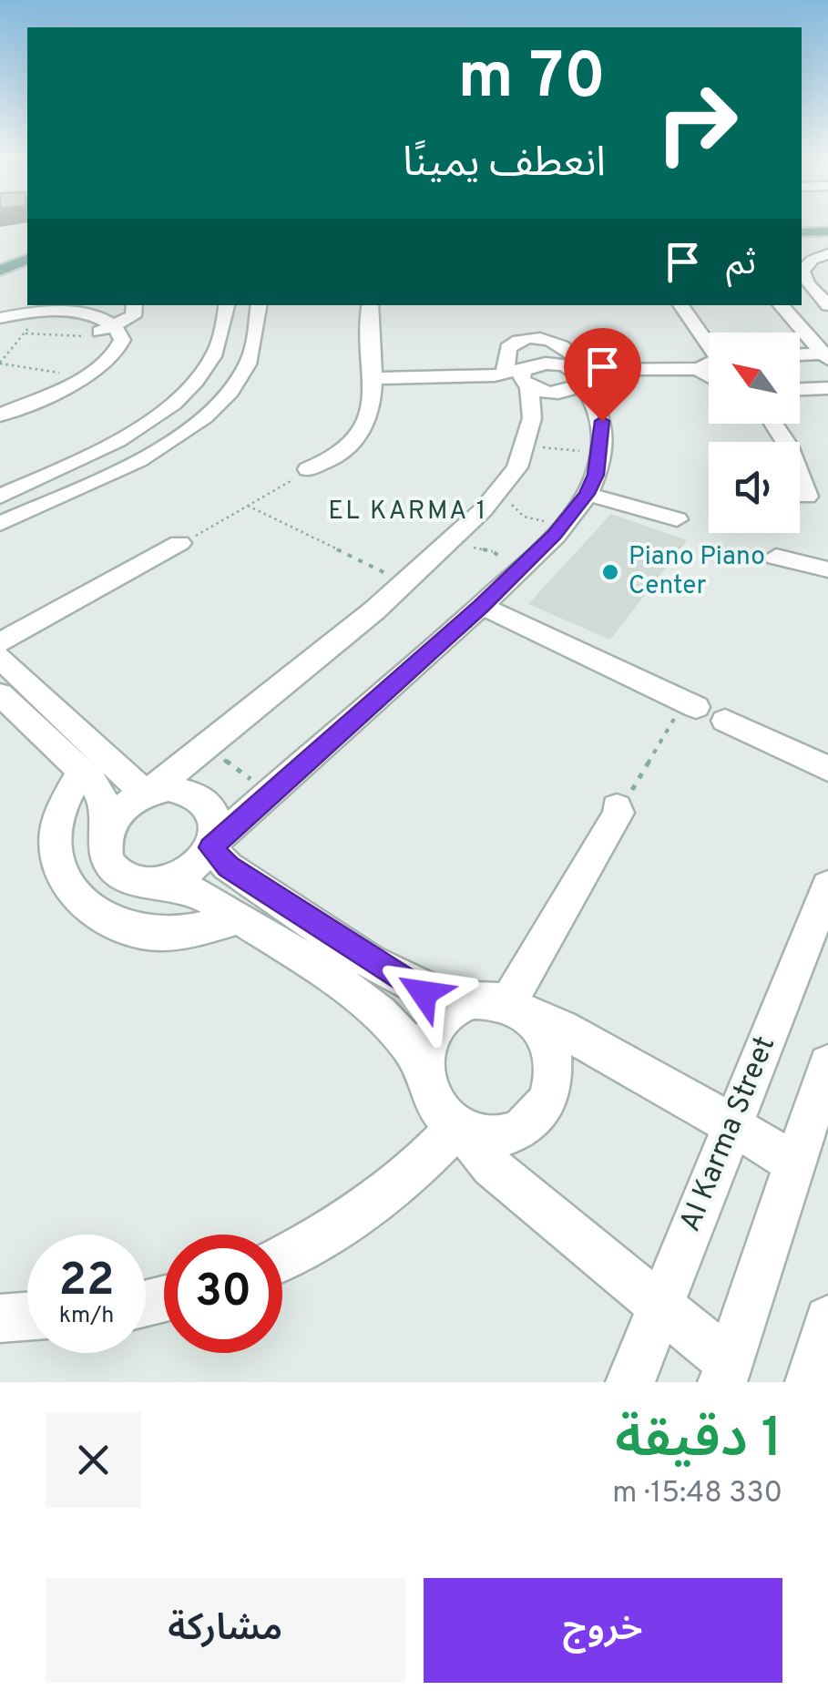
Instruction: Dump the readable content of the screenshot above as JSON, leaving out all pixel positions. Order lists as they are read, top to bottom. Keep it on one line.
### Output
{"streets":{"street":["Al Karma Street"]},"districts":["EL KARMA 1"],"places":["Piano Piano Center"],"north":"top left","page":{"turn":["70 m","انعطف يمينًا"],"then":"ثم","speed":"22 km/h","limit":"30","heading":["1 دقيقة","330 m · 15:48"],"buttons":["خروج","مشاركة"]}}
